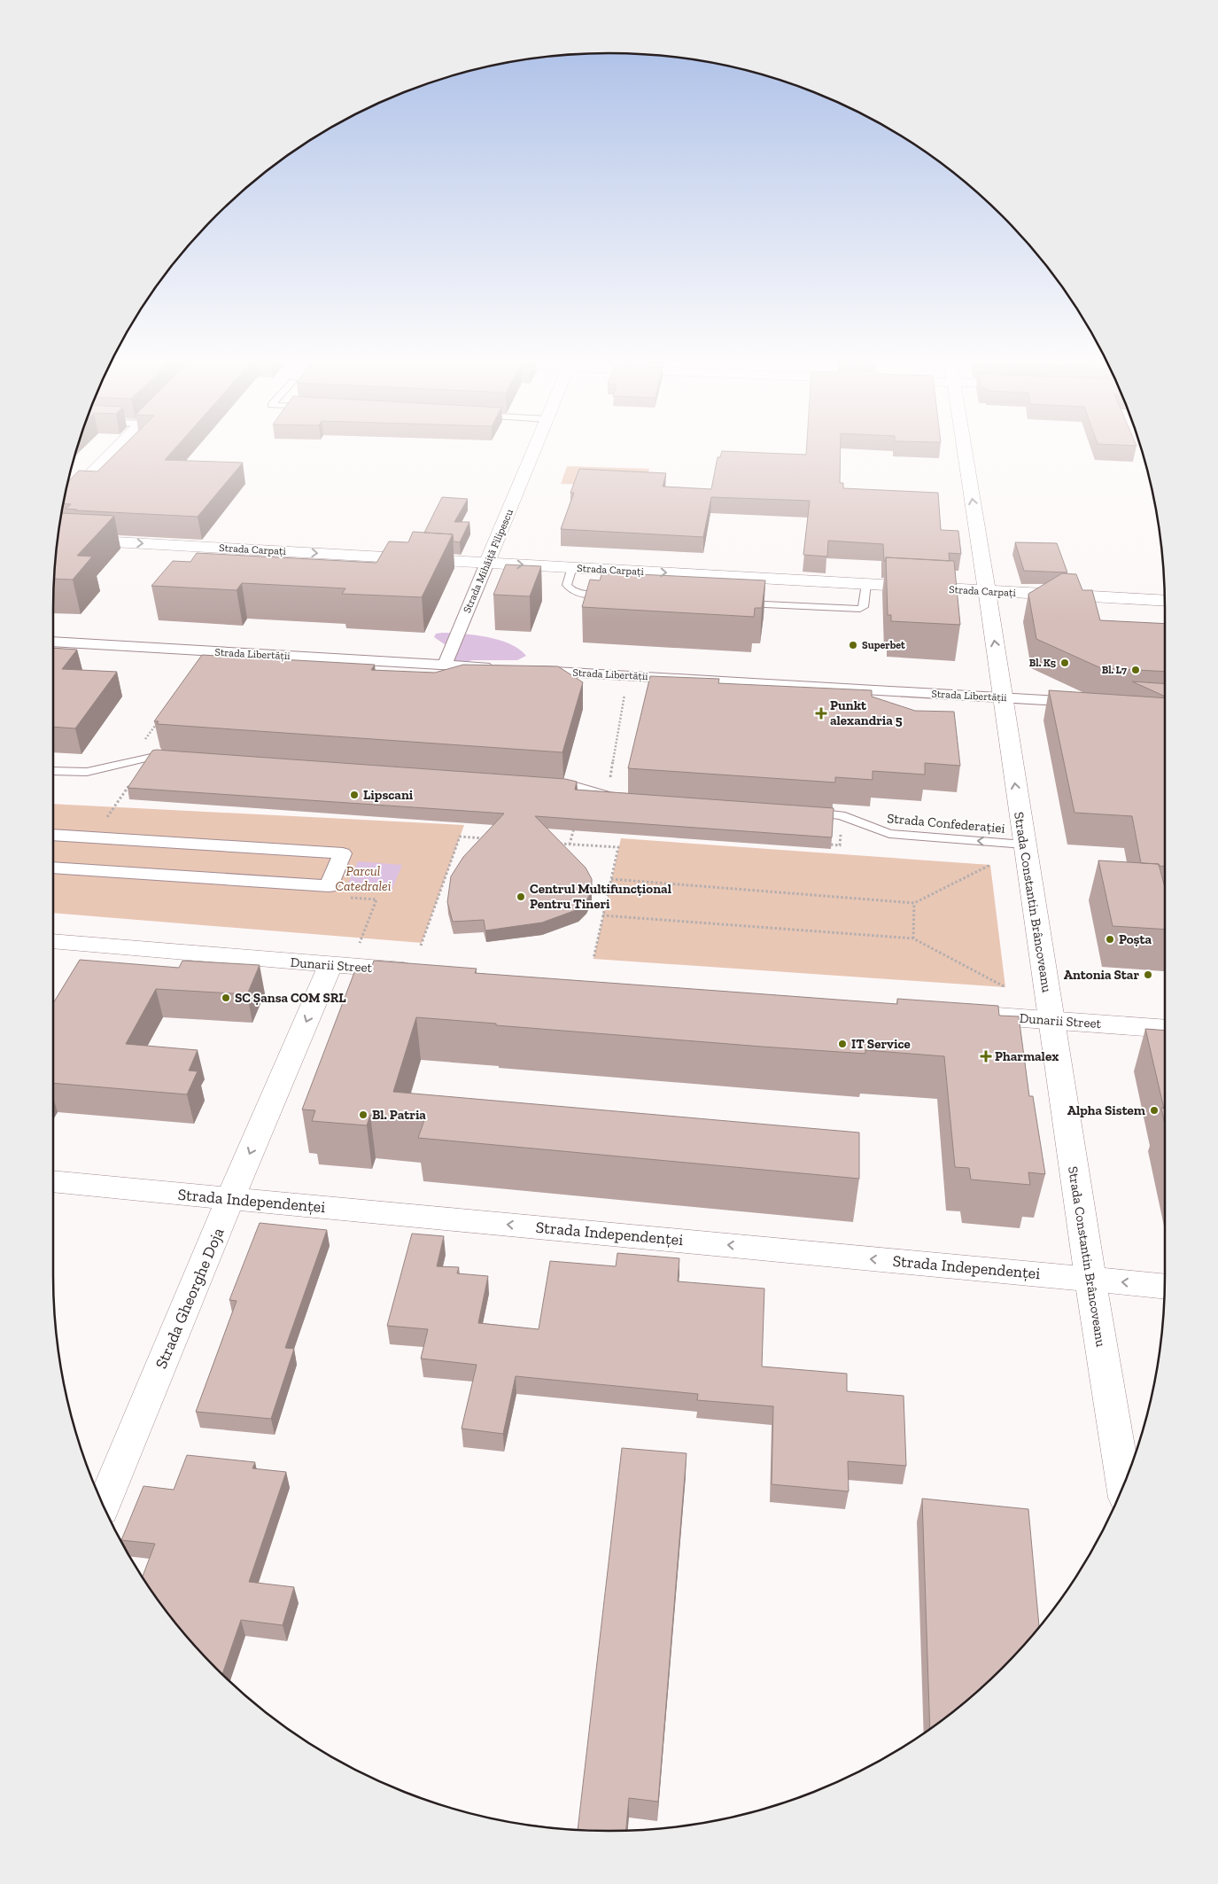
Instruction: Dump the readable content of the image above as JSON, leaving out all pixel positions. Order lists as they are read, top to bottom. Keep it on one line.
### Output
{"streets":{"street":["Strada Carpați","Strada Mihăiță Filipescu","Strada Libertății","Strada Constantin Brâncoveanu","Dunarii Street","Strada Independenței","Strada Gheorghe Doja"],"lane":["Strada Confederației"]},"crossings":[["Strada Carpați","Strada Mihăiță Filipescu"],["Strada Carpați","Strada Constantin Brâncoveanu"],["Strada Mihăiță Filipescu","Strada Libertății"],["Strada Libertății","Strada Constantin Brâncoveanu"],["Strada Confederației","Strada Constantin Brâncoveanu"],["Strada Constantin Brâncoveanu","Dunarii Street"],["Strada Constantin Brâncoveanu","Strada Independenței"],["Dunarii Street","Strada Gheorghe Doja"],["Strada Independenței","Strada Gheorghe Doja"]],"one_way":["Strada Carpați","Strada Confederației","Strada Constantin Brâncoveanu","Strada Independenței","Strada Gheorghe Doja"],"parks":["Parcul Catedralei"],"places":{"other":["Superbet","Bl. K5","Bl. L7","Lipscani","Centrul Multifuncțional Pentru Tineri","Poșta","Antonia Star","SC Șansa COM SRL","IT Service","Alpha Sistem","Bl. Patria"],"health":["Punkt alexandria 5","Pharmalex"]}}
